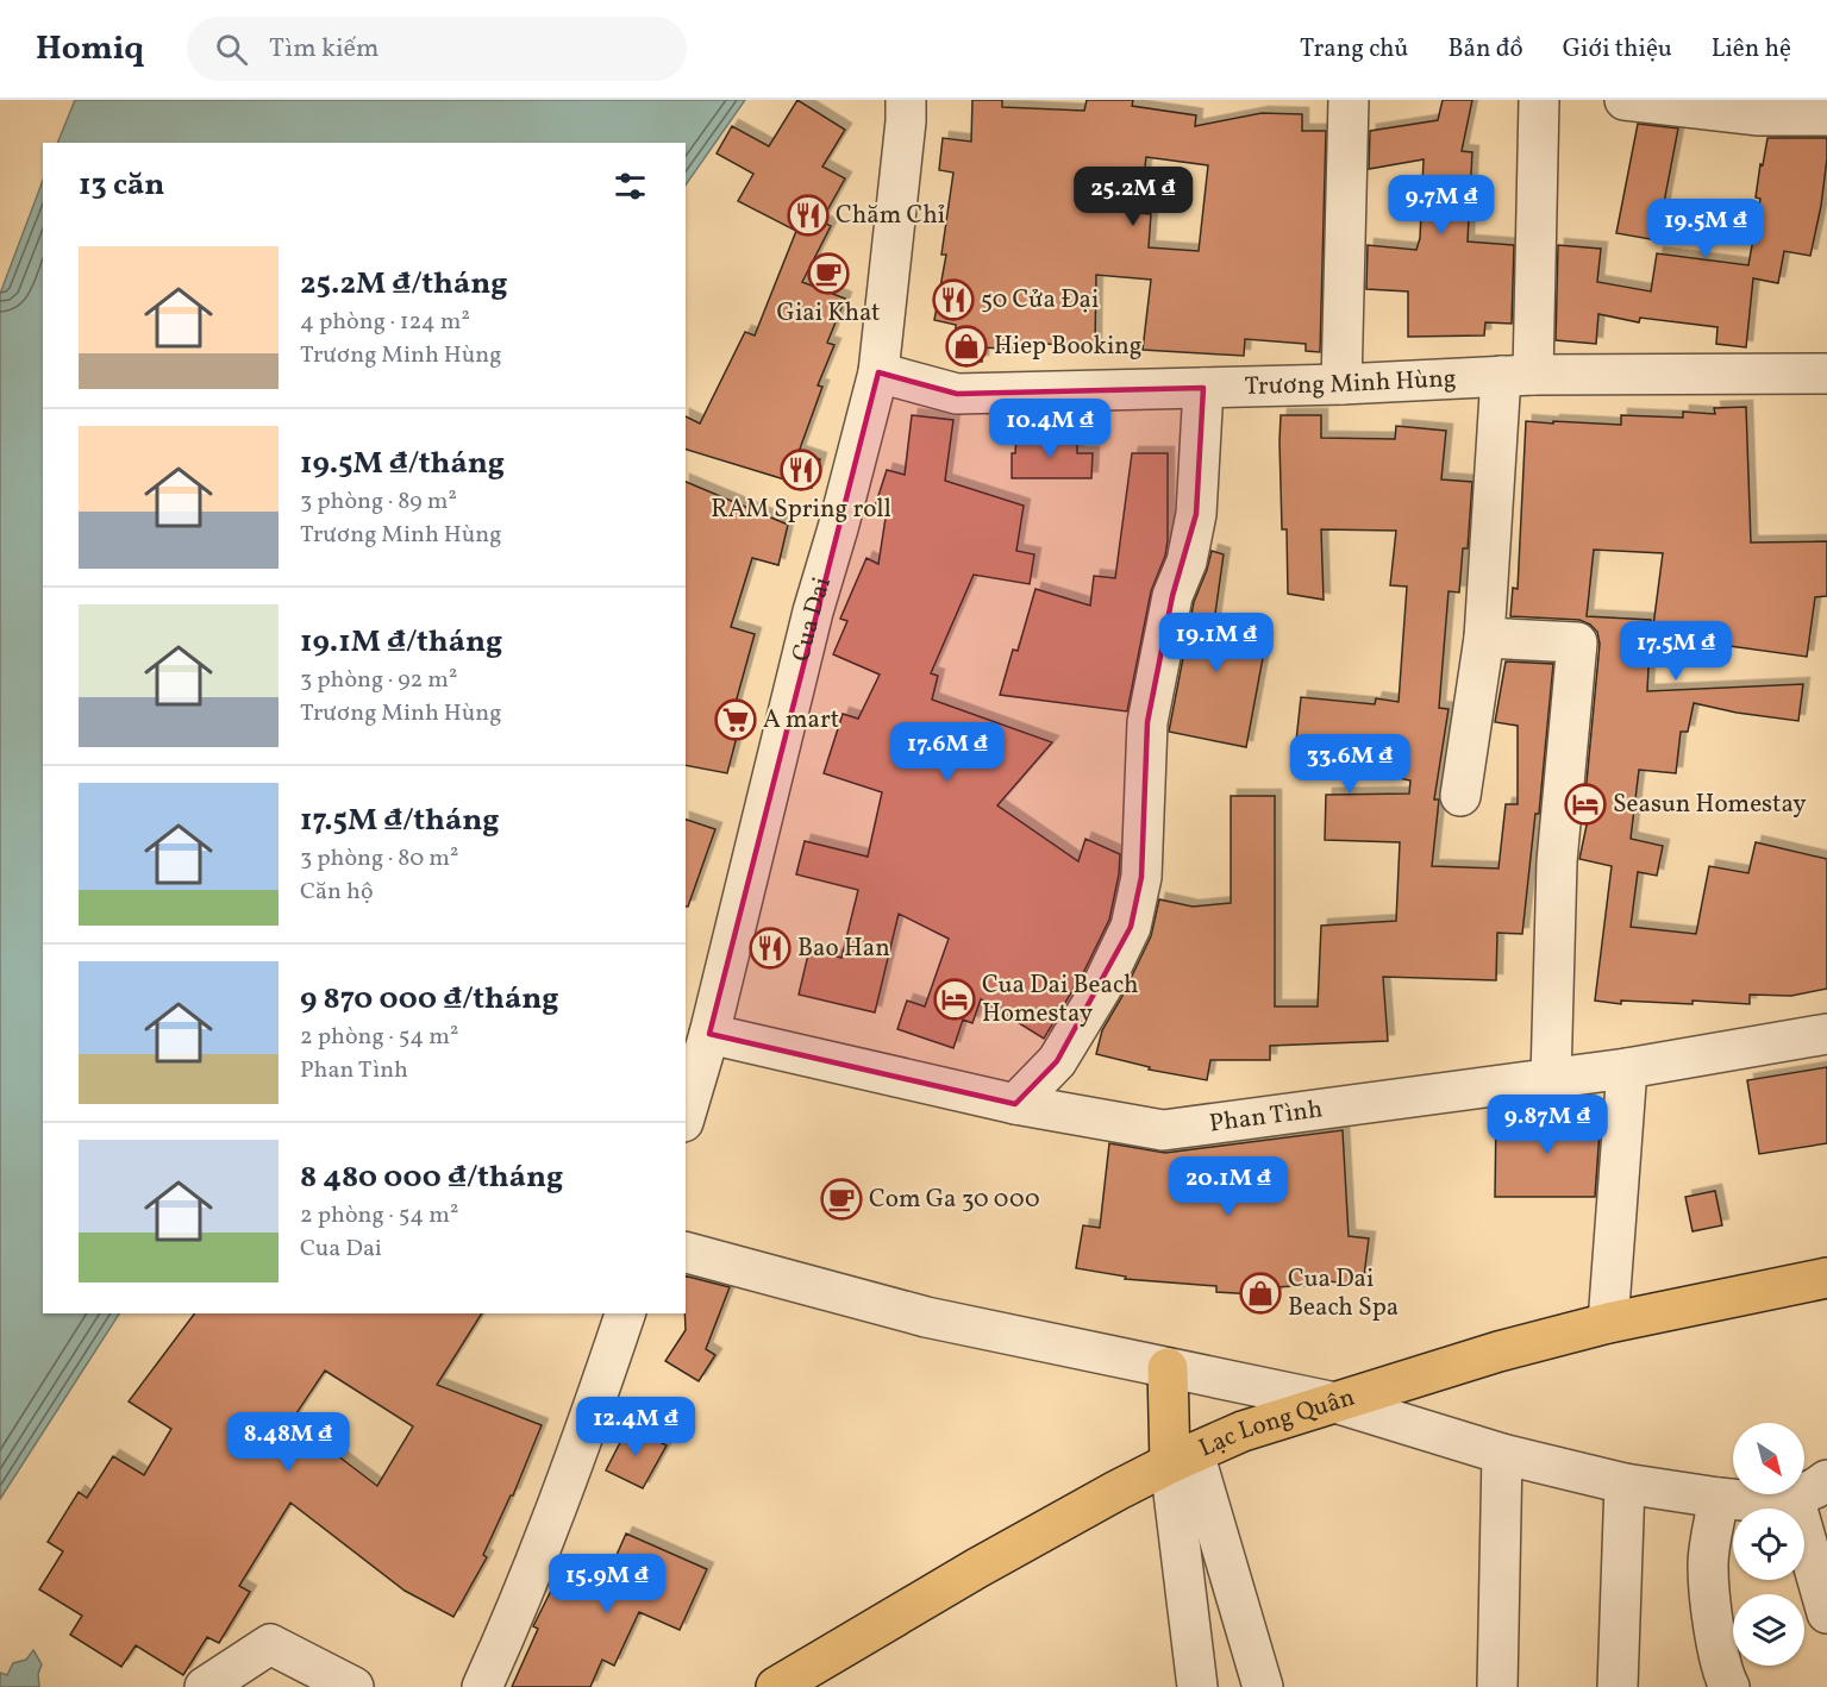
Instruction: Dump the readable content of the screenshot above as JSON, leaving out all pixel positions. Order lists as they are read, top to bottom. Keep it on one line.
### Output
{"streets":{"main road":["Lạc Long Quân"],"street":["Trương Minh Hùng","Cua Dai","Phan Tình"]},"crossings":[["Trương Minh Hùng","Cua Dai"],["Cua Dai","Phan Tình"]],"places":{"restaurant":["Chăm Chỉ","50 Cửa Đại","RAM Spring roll","Bao Han"],"cafe":["Giai Khat","Com Ga 30 000"],"shop":["Hiep Booking","Cua Dai Beach Spa"],"supermarket":["A mart"],"hotel":["Seasun Homestay","Cua Dai Beach Homestay"]},"north":"bottom right","page":{"header":"Homiq","search":"Tìm kiếm","nav":["Trang chủ","Bản đồ","Giới thiệu","Liên hệ"],"heading":"13 căn","price":["25.2M ₫","9.7M ₫","19.5M ₫","10.4M ₫","19.1M ₫","17.5M ₫","17.6M ₫","33.6M ₫","9.87M ₫","20.1M ₫","12.4M ₫","8.48M ₫","15.9M ₫"],"list":[{"name":"25.2M ₫/tháng","note":"4 phòng · 124 m² · Trương Minh Hùng"},{"name":"19.5M ₫/tháng","note":"3 phòng · 89 m² · Trương Minh Hùng"},{"name":"19.1M ₫/tháng","note":"3 phòng · 92 m² · Trương Minh Hùng"},{"name":"17.5M ₫/tháng","note":"3 phòng · 80 m² · Căn hộ"},{"name":"9 870 000 ₫/tháng","note":"2 phòng · 54 m² · Phan Tình"},{"name":"8 480 000 ₫/tháng","note":"2 phòng · 54 m² · Cua Dai"}]}}
